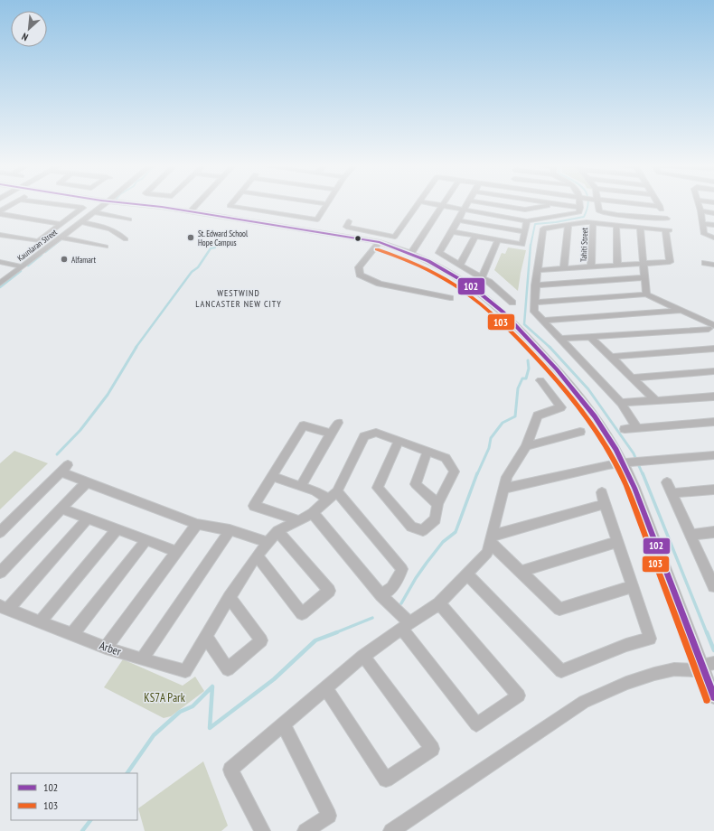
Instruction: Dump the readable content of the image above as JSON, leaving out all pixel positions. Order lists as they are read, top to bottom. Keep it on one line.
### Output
{"streets":{"street":["Kaunlaran Street","Tahiti Street","Arber"]},"districts":["WESTWIND LANCASTER NEW CITY"],"parks":["KS7A Park"],"places":["St. Edward School Hope Campus","Alfamart"],"lines":["transit line 102","transit line 103"],"legend":["102","103"],"north":"bottom left"}
